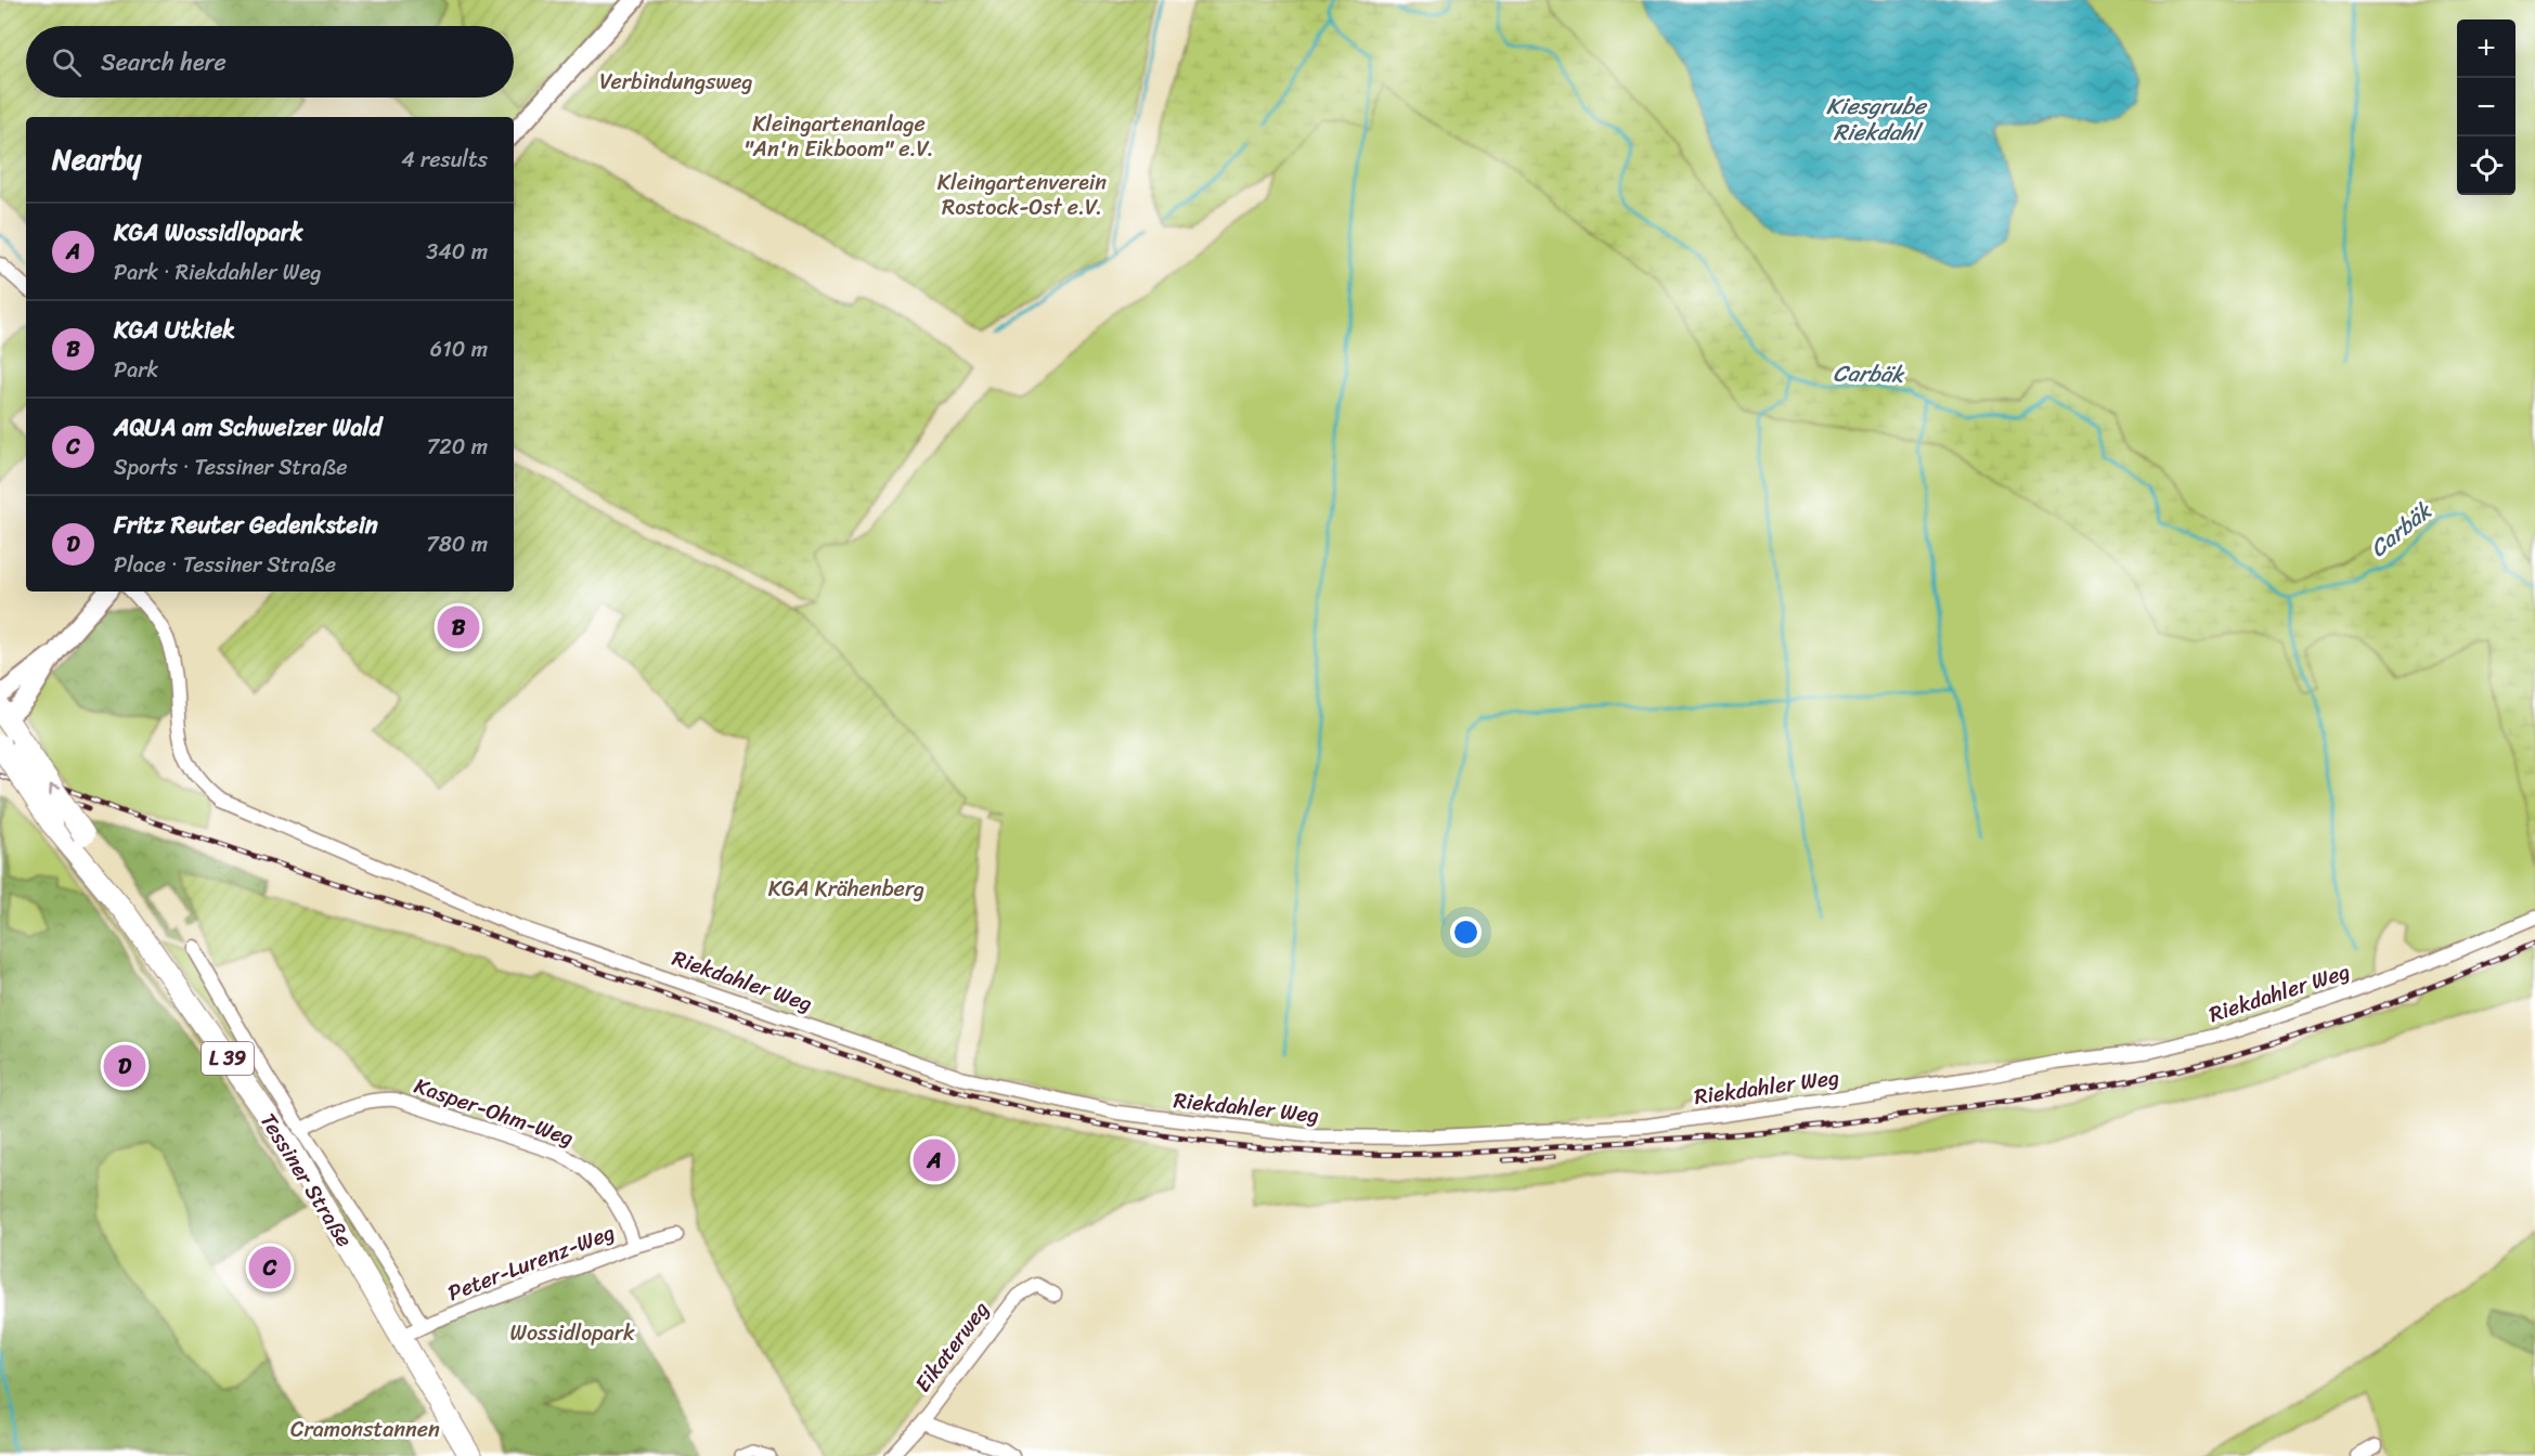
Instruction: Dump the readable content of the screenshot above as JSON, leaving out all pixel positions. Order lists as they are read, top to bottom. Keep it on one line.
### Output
{"streets":{"main road":["L 39","Tessiner Straße"],"street":["Riekdahler Weg","Kasper-Ohm-Weg","Peter-Lurenz-Weg","Eikaterweg"]},"crossings":[["Kasper-Ohm-Weg","Tessiner Straße"],["Kasper-Ohm-Weg","Peter-Lurenz-Weg"],["Tessiner Straße","Peter-Lurenz-Weg"]],"water":["Kiesgrube Riekdahl","Carbäk"],"parks":["Verbindungsweg","Kleingartenanlage \"An'n Eikboom\" e.V.","Kleingartenverein Rostock-Ost e.V.","KGA Krähenberg","Wossidlopark","Cramonstannen"],"page":{"map_buttons":["+","−"],"search":"Search here","heading":["Nearby","4 results"],"list":[{"mark":"A","name":"KGA Wossidlopark","note":"Park · Riekdahler Weg","value":"340 m"},{"mark":"B","name":"KGA Utkiek","note":"Park","value":"610 m"},{"mark":"C","name":"AQUA am Schweizer Wald","note":"Sports · Tessiner Straße","value":"720 m"},{"mark":"D","name":"Fritz Reuter Gedenkstein","note":"Place · Tessiner Straße","value":"780 m"}],"pins":["B","D","A","C"]}}
